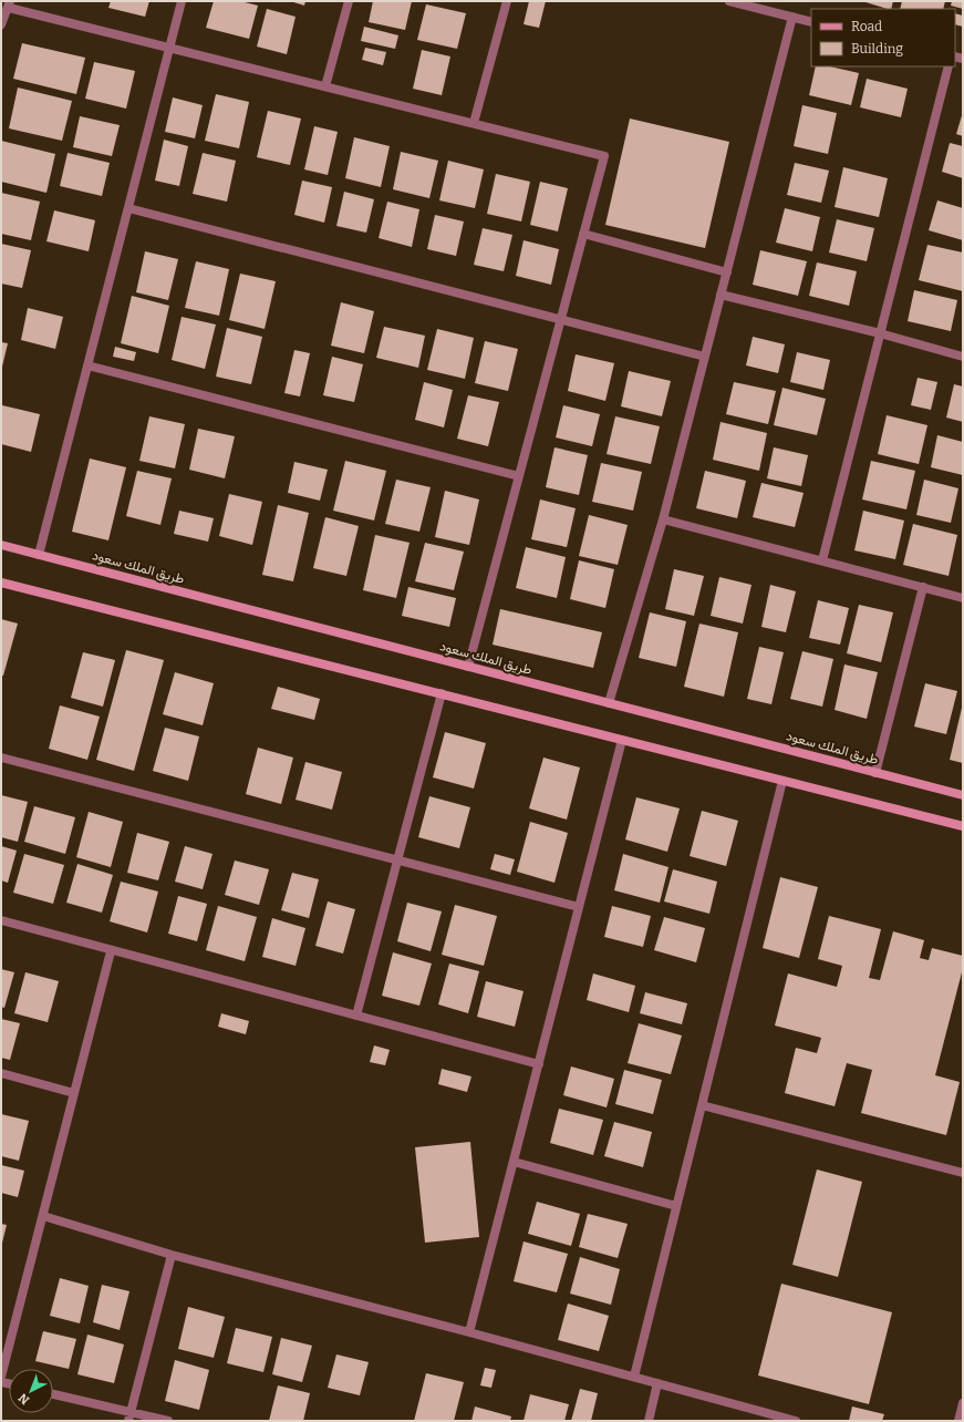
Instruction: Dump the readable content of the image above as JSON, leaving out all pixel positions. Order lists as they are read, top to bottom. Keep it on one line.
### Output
{"streets":{"main road":["طريق الملك سعود"]},"legend":["Road","Building"],"north":"bottom left"}
